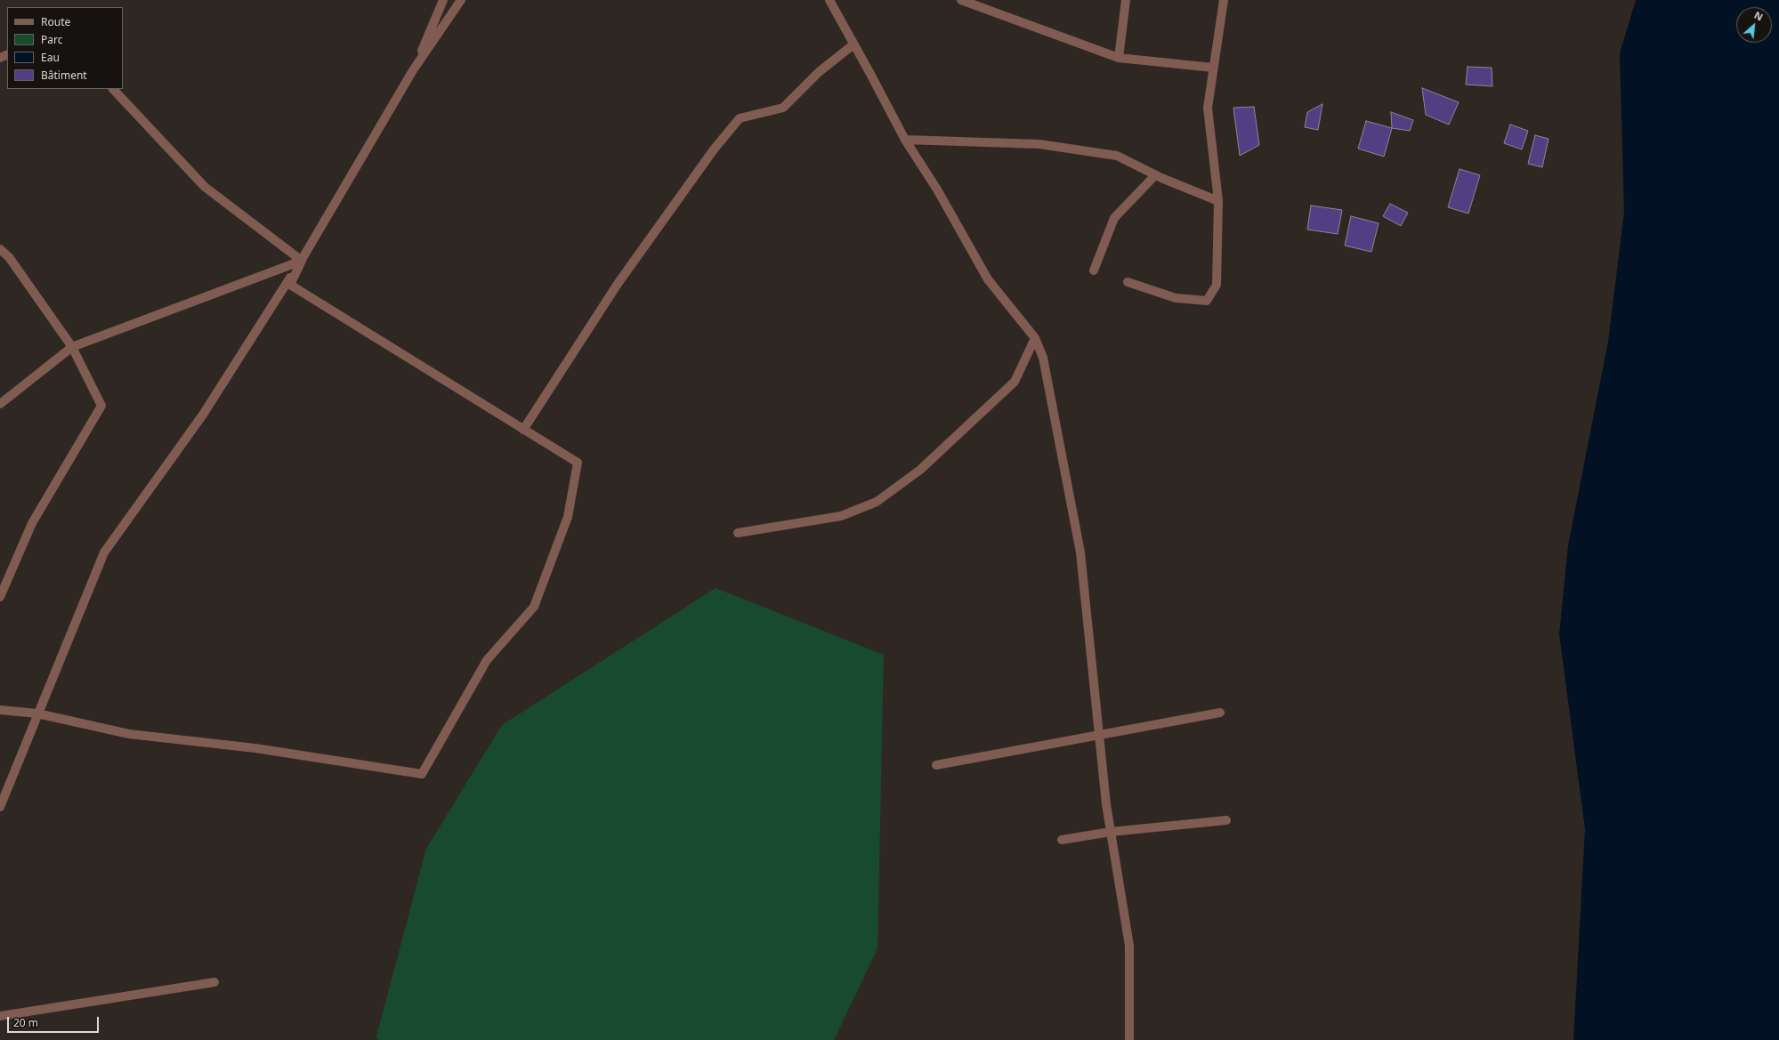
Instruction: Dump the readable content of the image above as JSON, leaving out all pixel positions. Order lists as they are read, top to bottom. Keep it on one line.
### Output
{"legend":["Route","Parc","Eau","Bâtiment"],"scale_bar":"20 m","north":"top right"}
